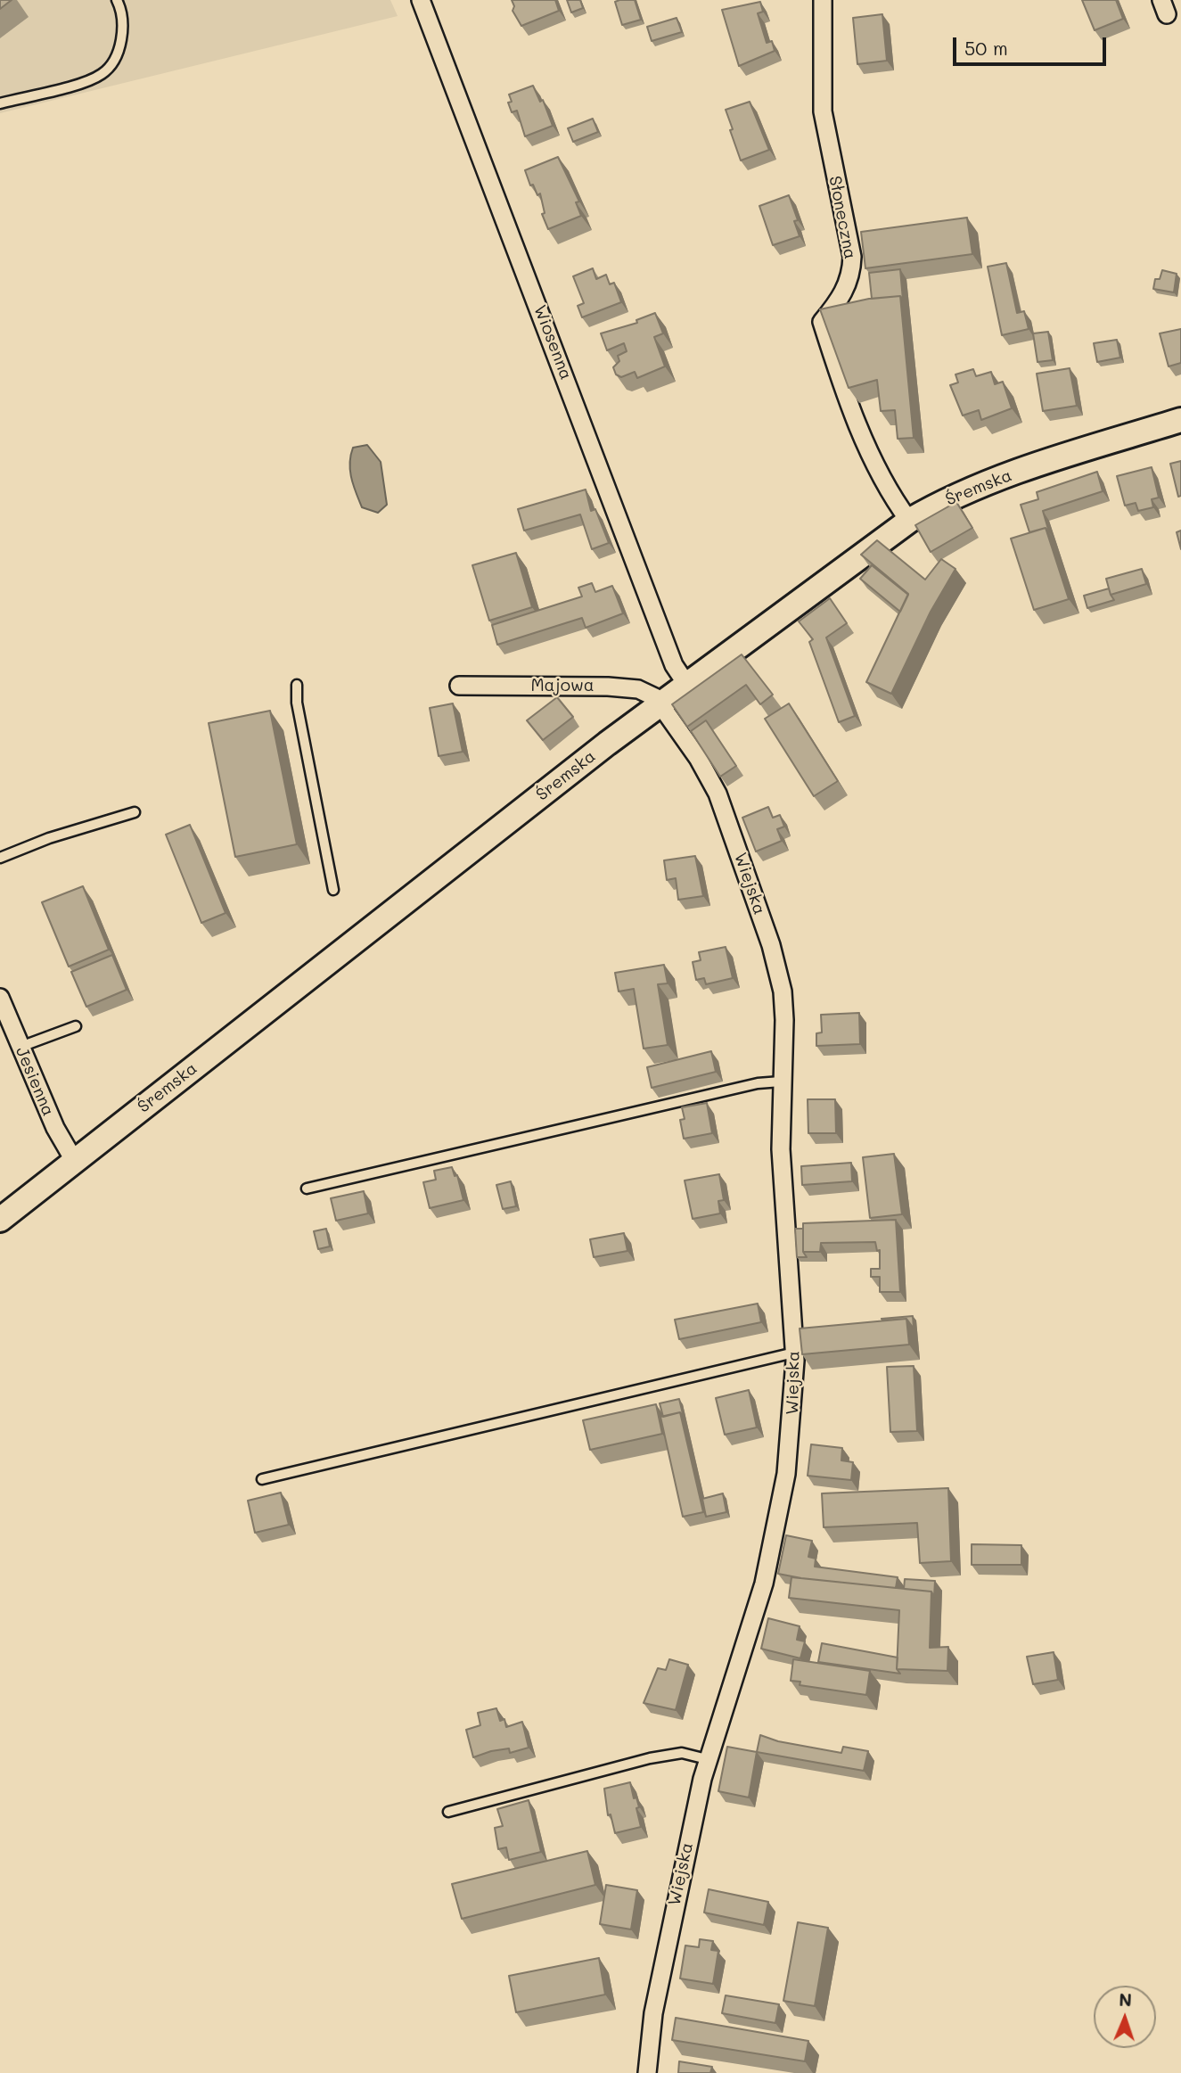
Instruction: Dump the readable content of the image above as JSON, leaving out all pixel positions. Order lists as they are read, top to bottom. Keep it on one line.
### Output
{"streets":{"main road":["Śremska"],"street":["Słoneczna","Wiosenna","Majowa","Wiejska","Jesienna"]},"crossings":[["Słoneczna","Śremska"],["Wiosenna","Śremska"],["Śremska","Majowa"],["Śremska","Wiejska"],["Śremska","Jesienna"],["Majowa","Wiejska"]],"scale_bar":"50 m","north":"top"}
